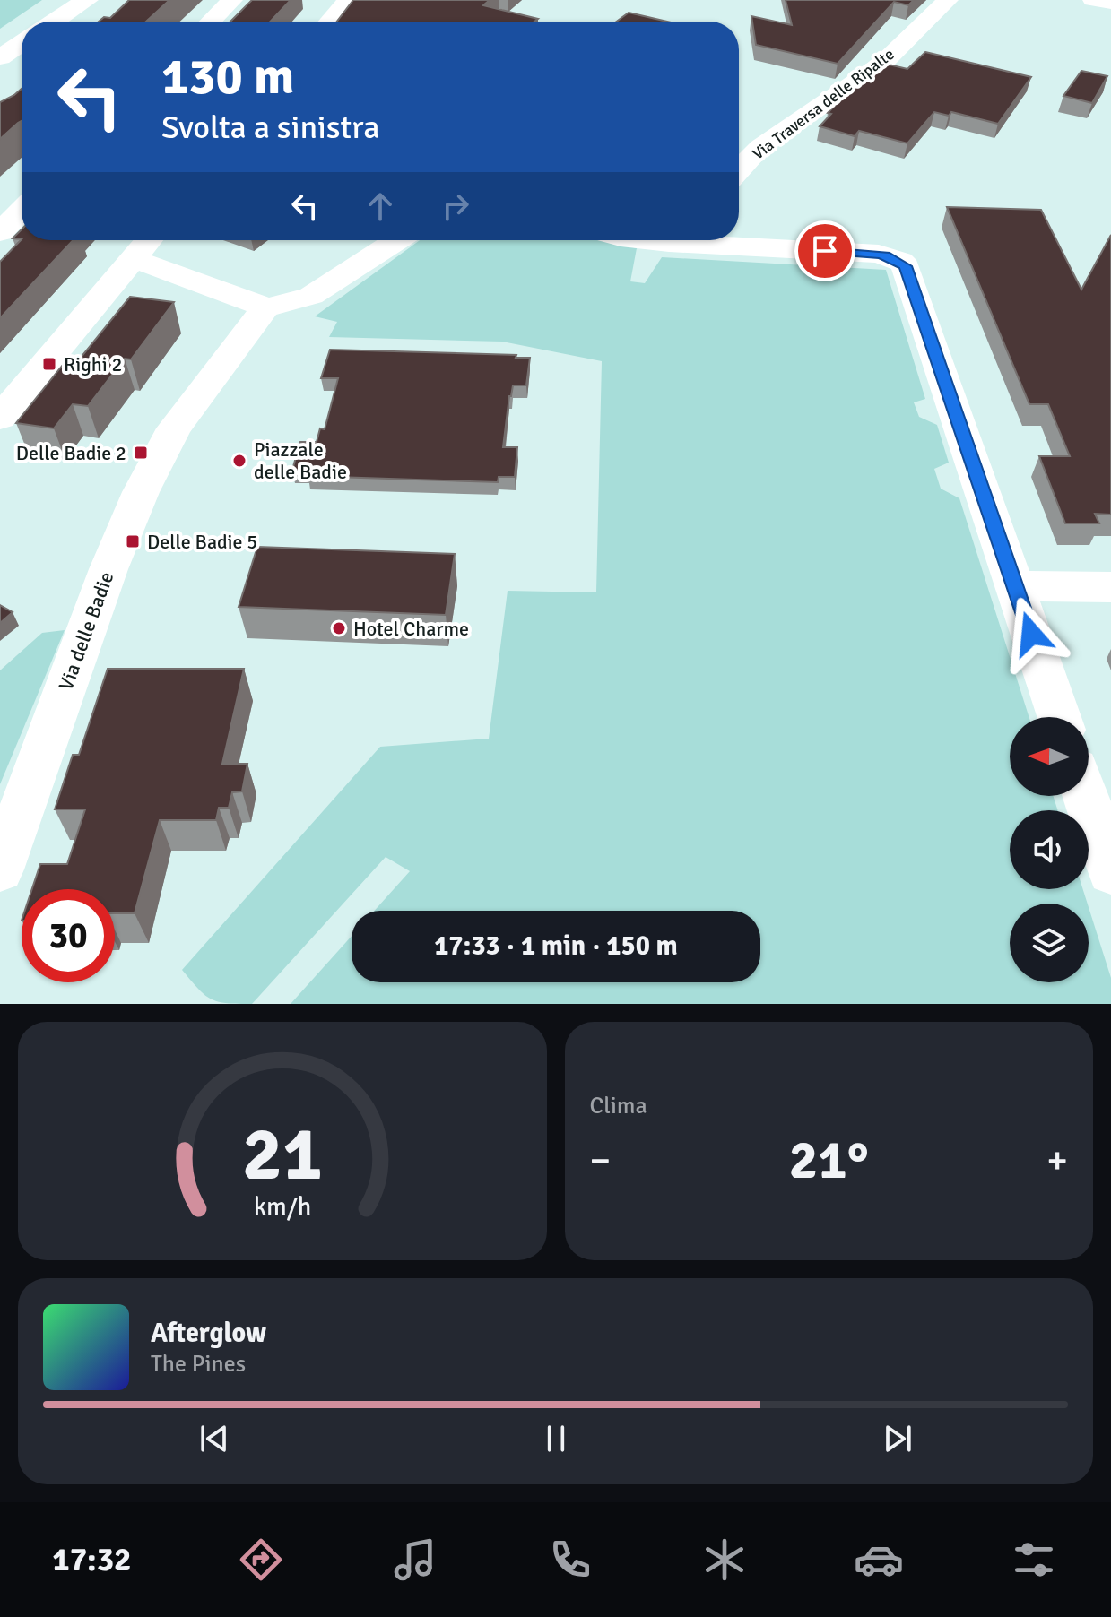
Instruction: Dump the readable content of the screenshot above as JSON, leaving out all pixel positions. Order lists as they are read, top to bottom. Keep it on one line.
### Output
{"streets":{"street":["Via Traversa delle Ripalte","Via delle Badie"]},"places":{"transit":["Righi 2","Delle Badie 2","Delle Badie 5"],"other":["Piazzale delle Badie","Hotel Charme"]},"north":"left","page":{"turn":["130 m","Svolta a sinistra"],"limit":"30","trip":"17:33 · 1 min · 150 m","tile":"Clima","heat":["−","21°","+"],"song":["Afterglow","The Pines"],"tabs":"17:32","gauge":["21","km/h"]}}
